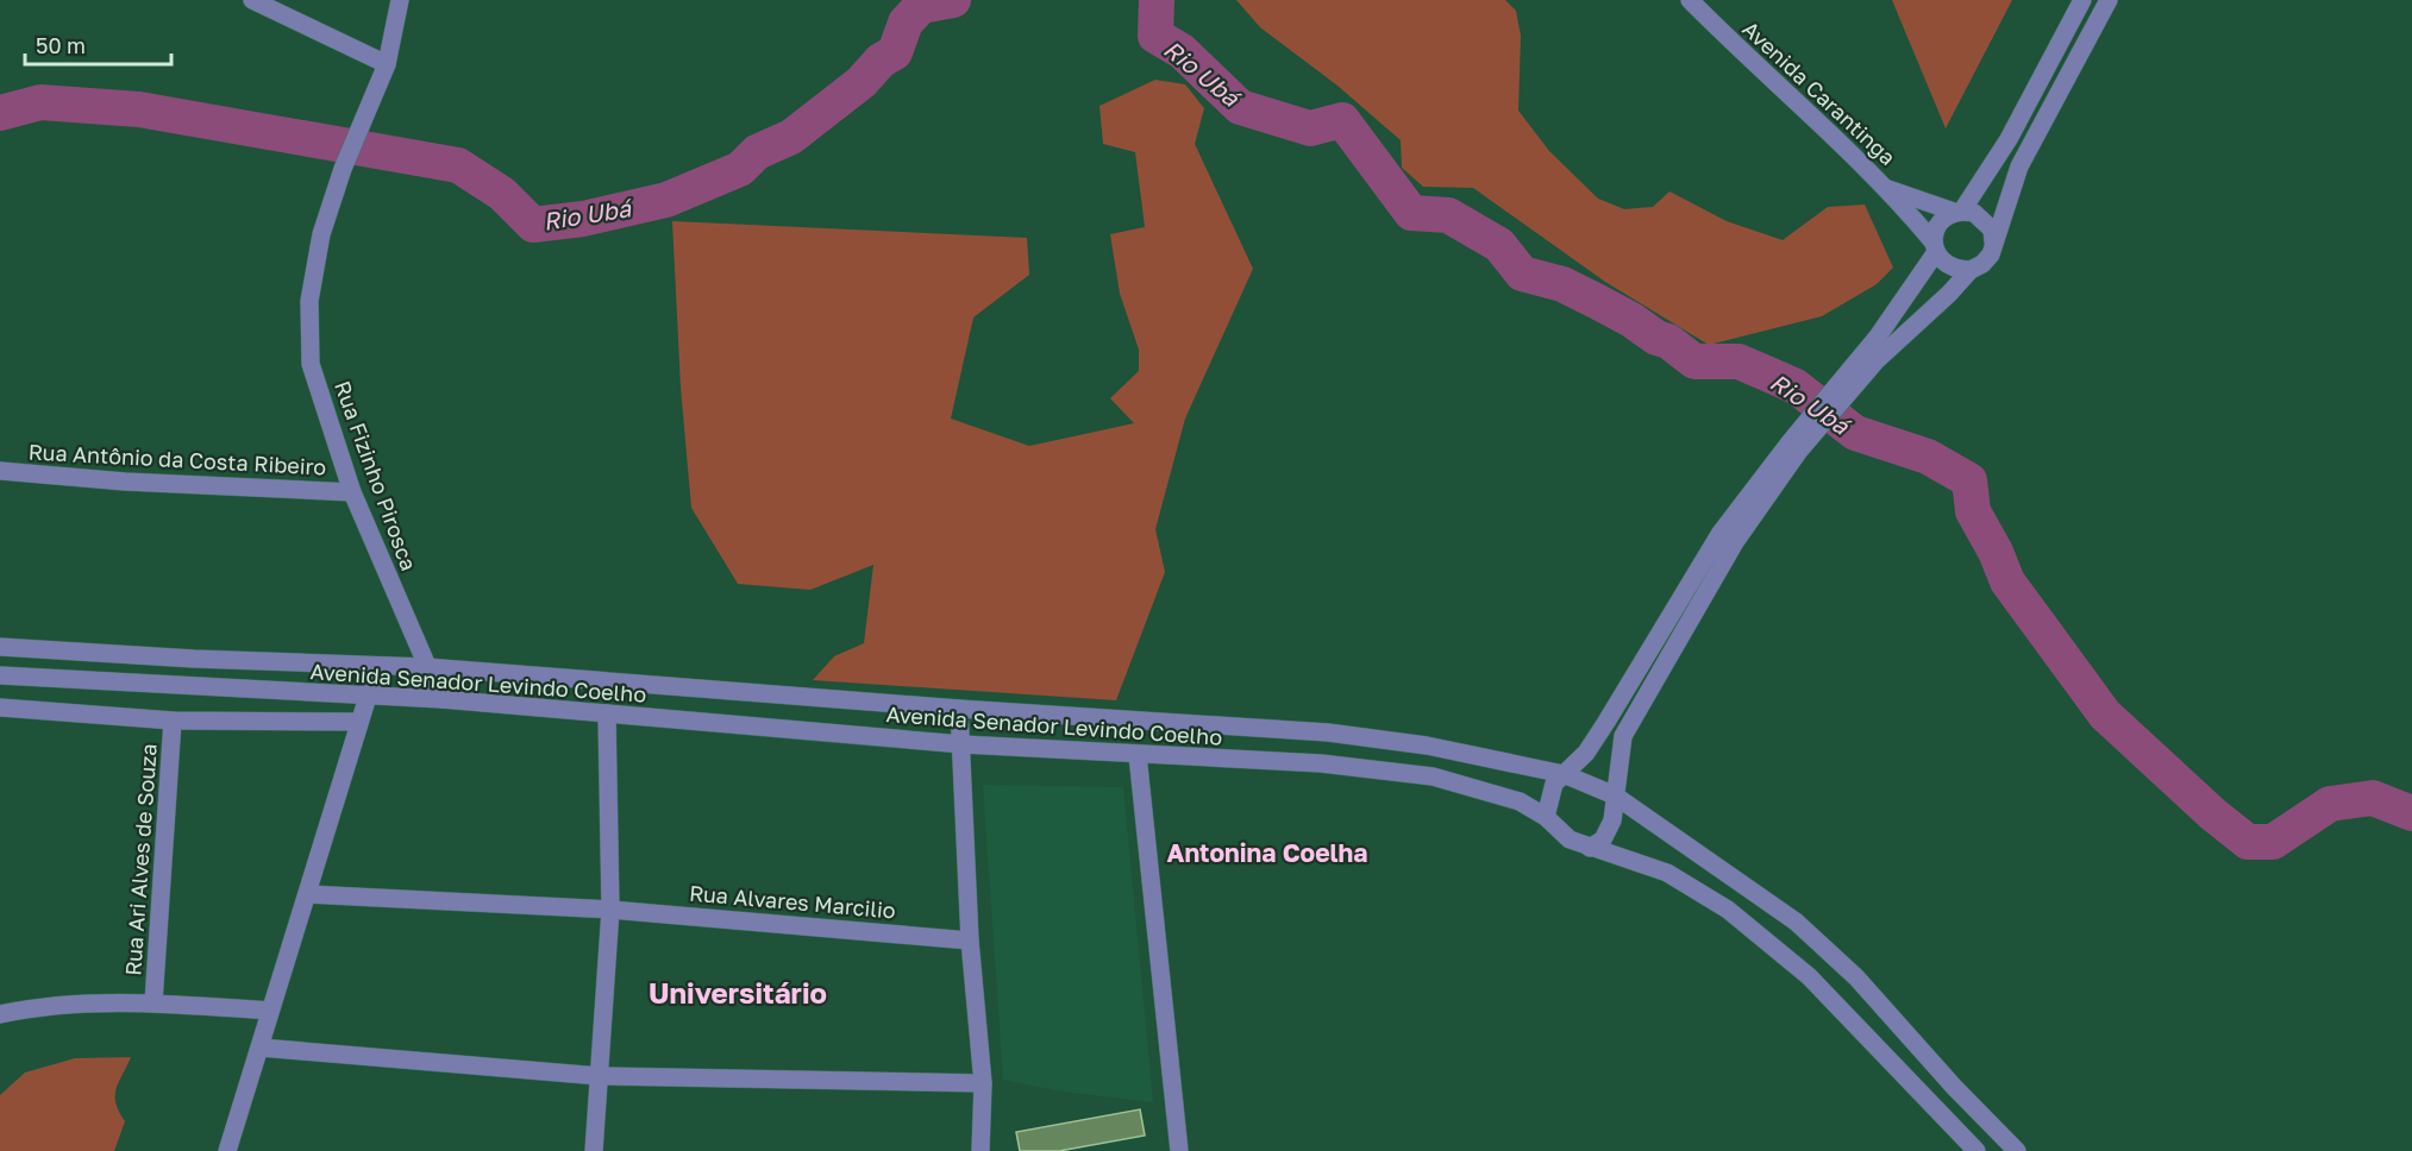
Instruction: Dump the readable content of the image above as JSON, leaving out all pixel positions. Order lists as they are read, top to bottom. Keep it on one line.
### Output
{"streets":{"street":["Avenida Carantinga","Rua Antônio da Costa Ribeiro","Rua Fizinho Pirosca","Avenida Senador Levindo Coelho","Rua Ari Alves de Souza","Rua Alvares Marcilio"]},"crossings":[["Rua Antônio da Costa Ribeiro","Rua Fizinho Pirosca"],["Rua Fizinho Pirosca","Avenida Senador Levindo Coelho"]],"districts":["Antonina Coelha","Universitário"],"water":["Rio Ubá"],"scale_bar":"50 m"}
